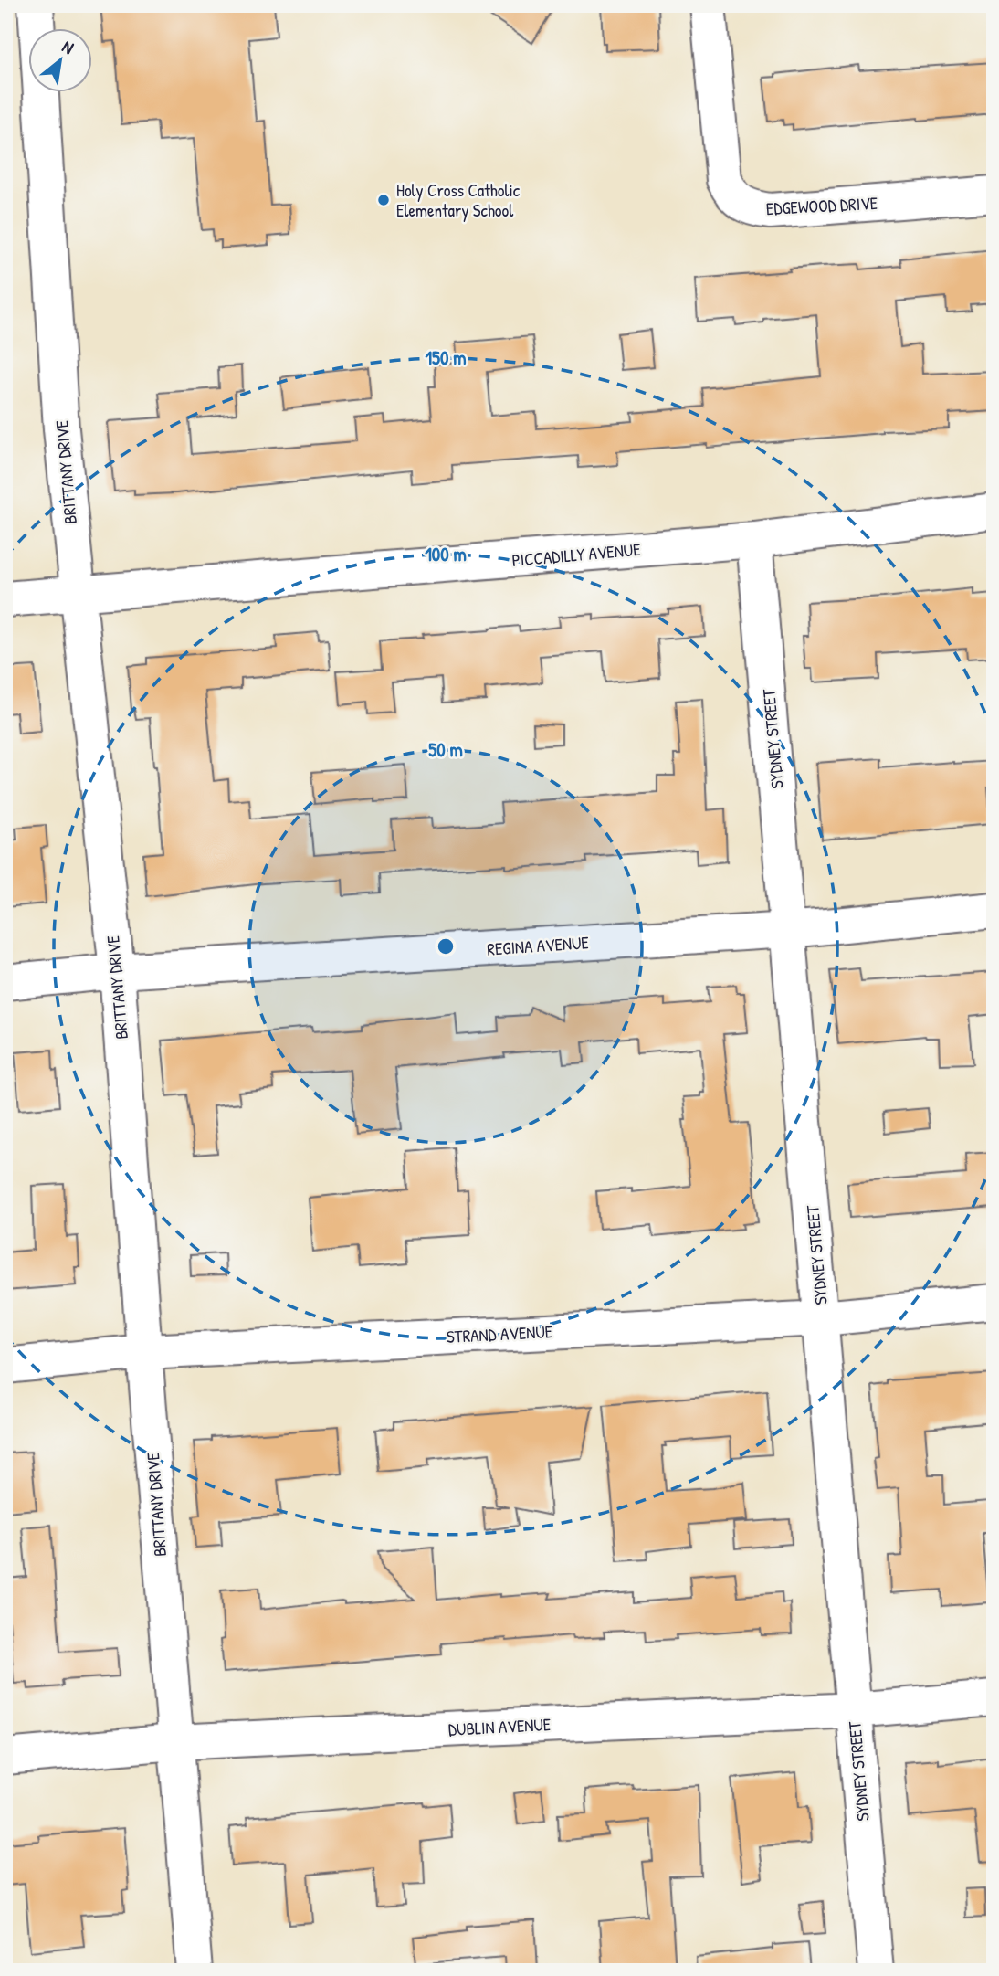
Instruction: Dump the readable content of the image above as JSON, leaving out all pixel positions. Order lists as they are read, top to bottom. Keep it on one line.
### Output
{"streets":{"street":["EDGEWOOD DRIVE","BRITTANY DRIVE","PICCADILLY AVENUE","SYDNEY STREET","REGINA AVENUE","STRAND AVENUE","DUBLIN AVENUE"]},"crossings":[["BRITTANY DRIVE","PICCADILLY AVENUE"],["BRITTANY DRIVE","REGINA AVENUE"],["BRITTANY DRIVE","STRAND AVENUE"],["BRITTANY DRIVE","DUBLIN AVENUE"],["PICCADILLY AVENUE","SYDNEY STREET"],["SYDNEY STREET","REGINA AVENUE"],["SYDNEY STREET","STRAND AVENUE"],["SYDNEY STREET","DUBLIN AVENUE"]],"places":["Holy Cross Catholic Elementary School"],"north":"top right","rings":["150 m","100 m","50 m"]}
